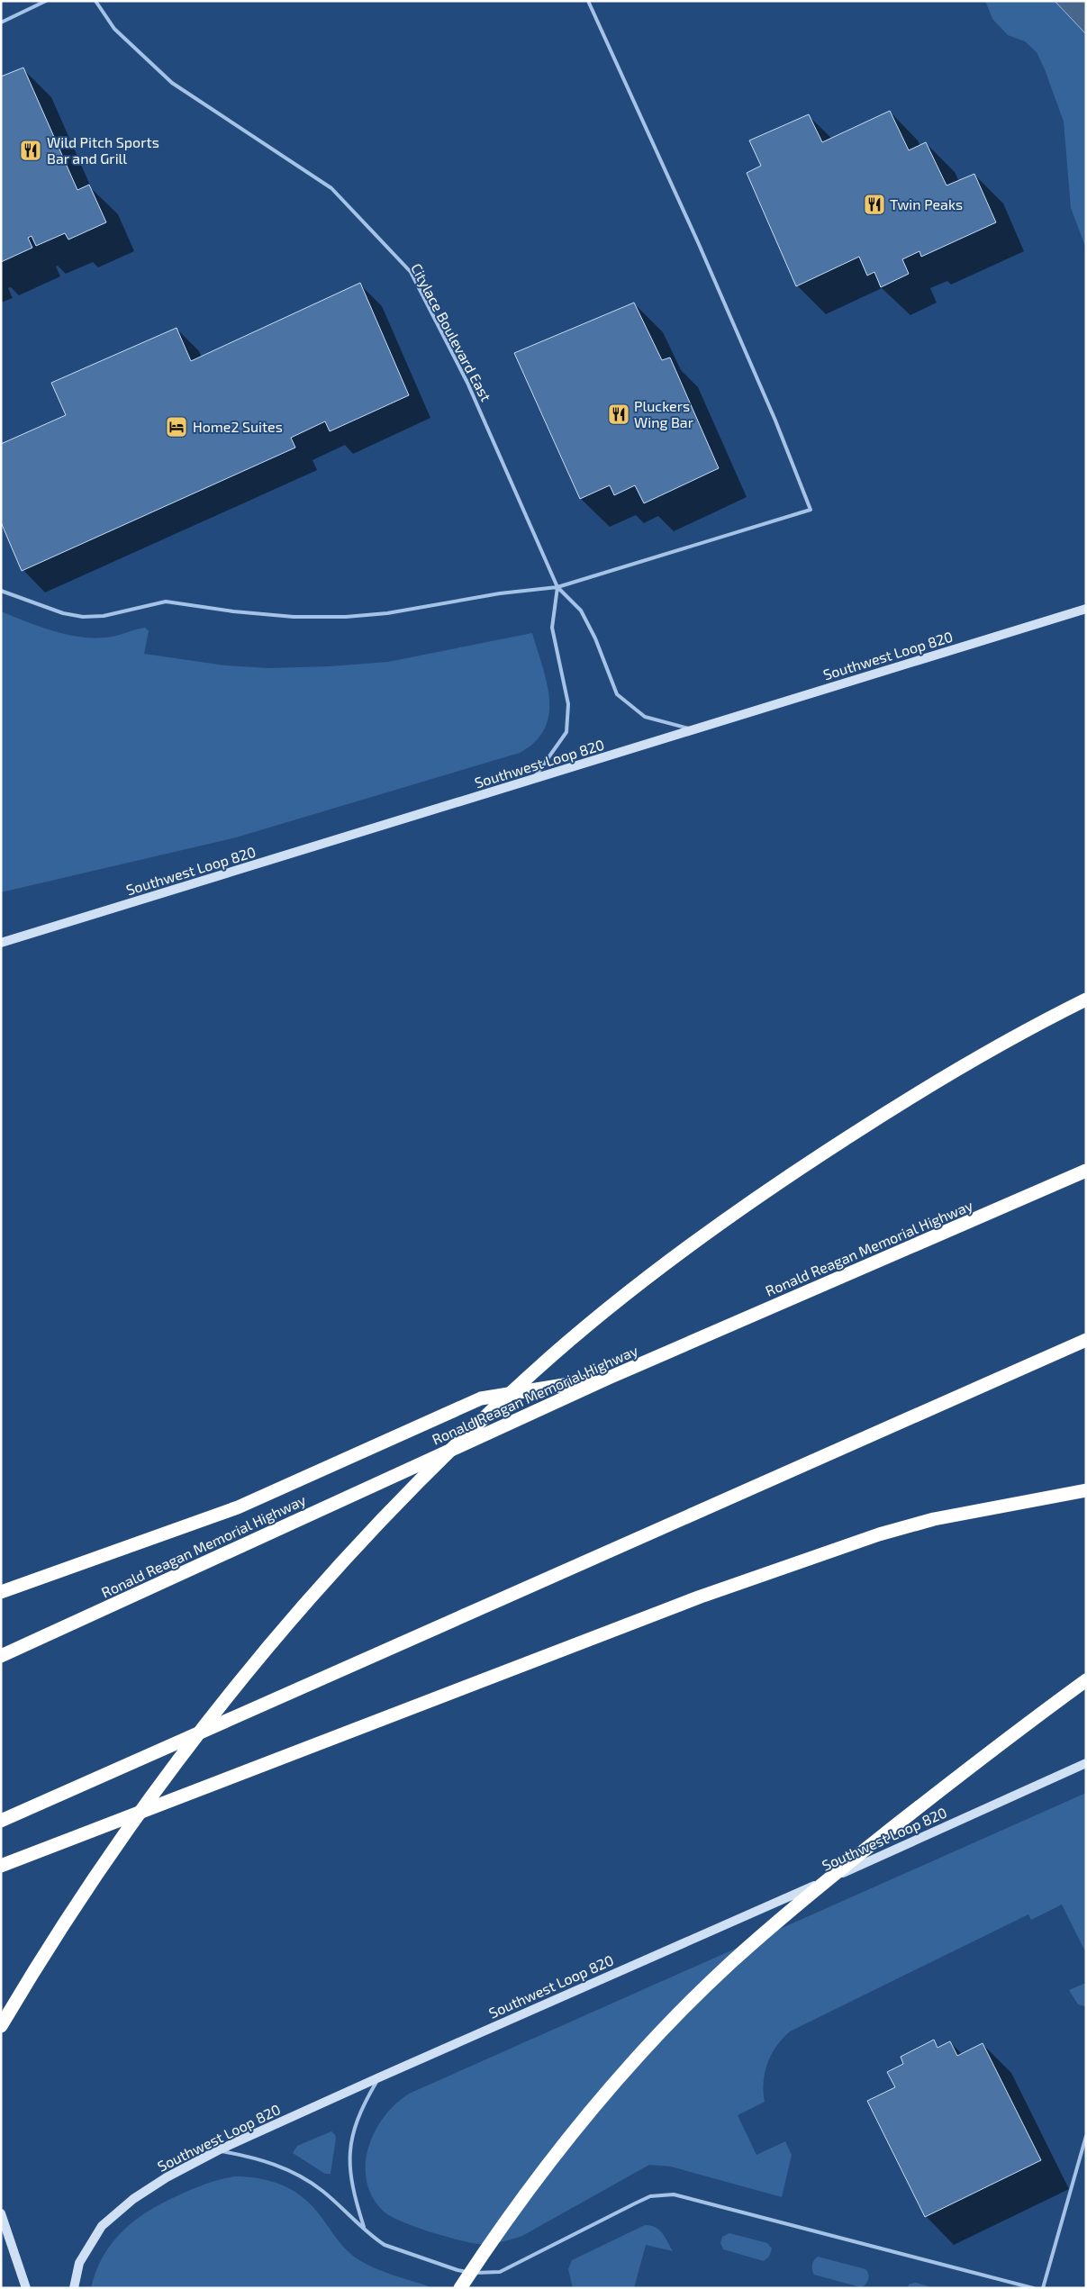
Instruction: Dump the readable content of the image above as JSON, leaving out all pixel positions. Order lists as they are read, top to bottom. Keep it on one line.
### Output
{"streets":{"highway":["Ronald Reagan Memorial Highway"],"main road":["Southwest Loop 820"],"lane":["Citylace Boulevard East"]},"places":{"restaurant":["Wild Pitch Sports Bar and Grill","Twin Peaks","Pluckers Wing Bar"],"hotel":["Home2 Suites"]}}
